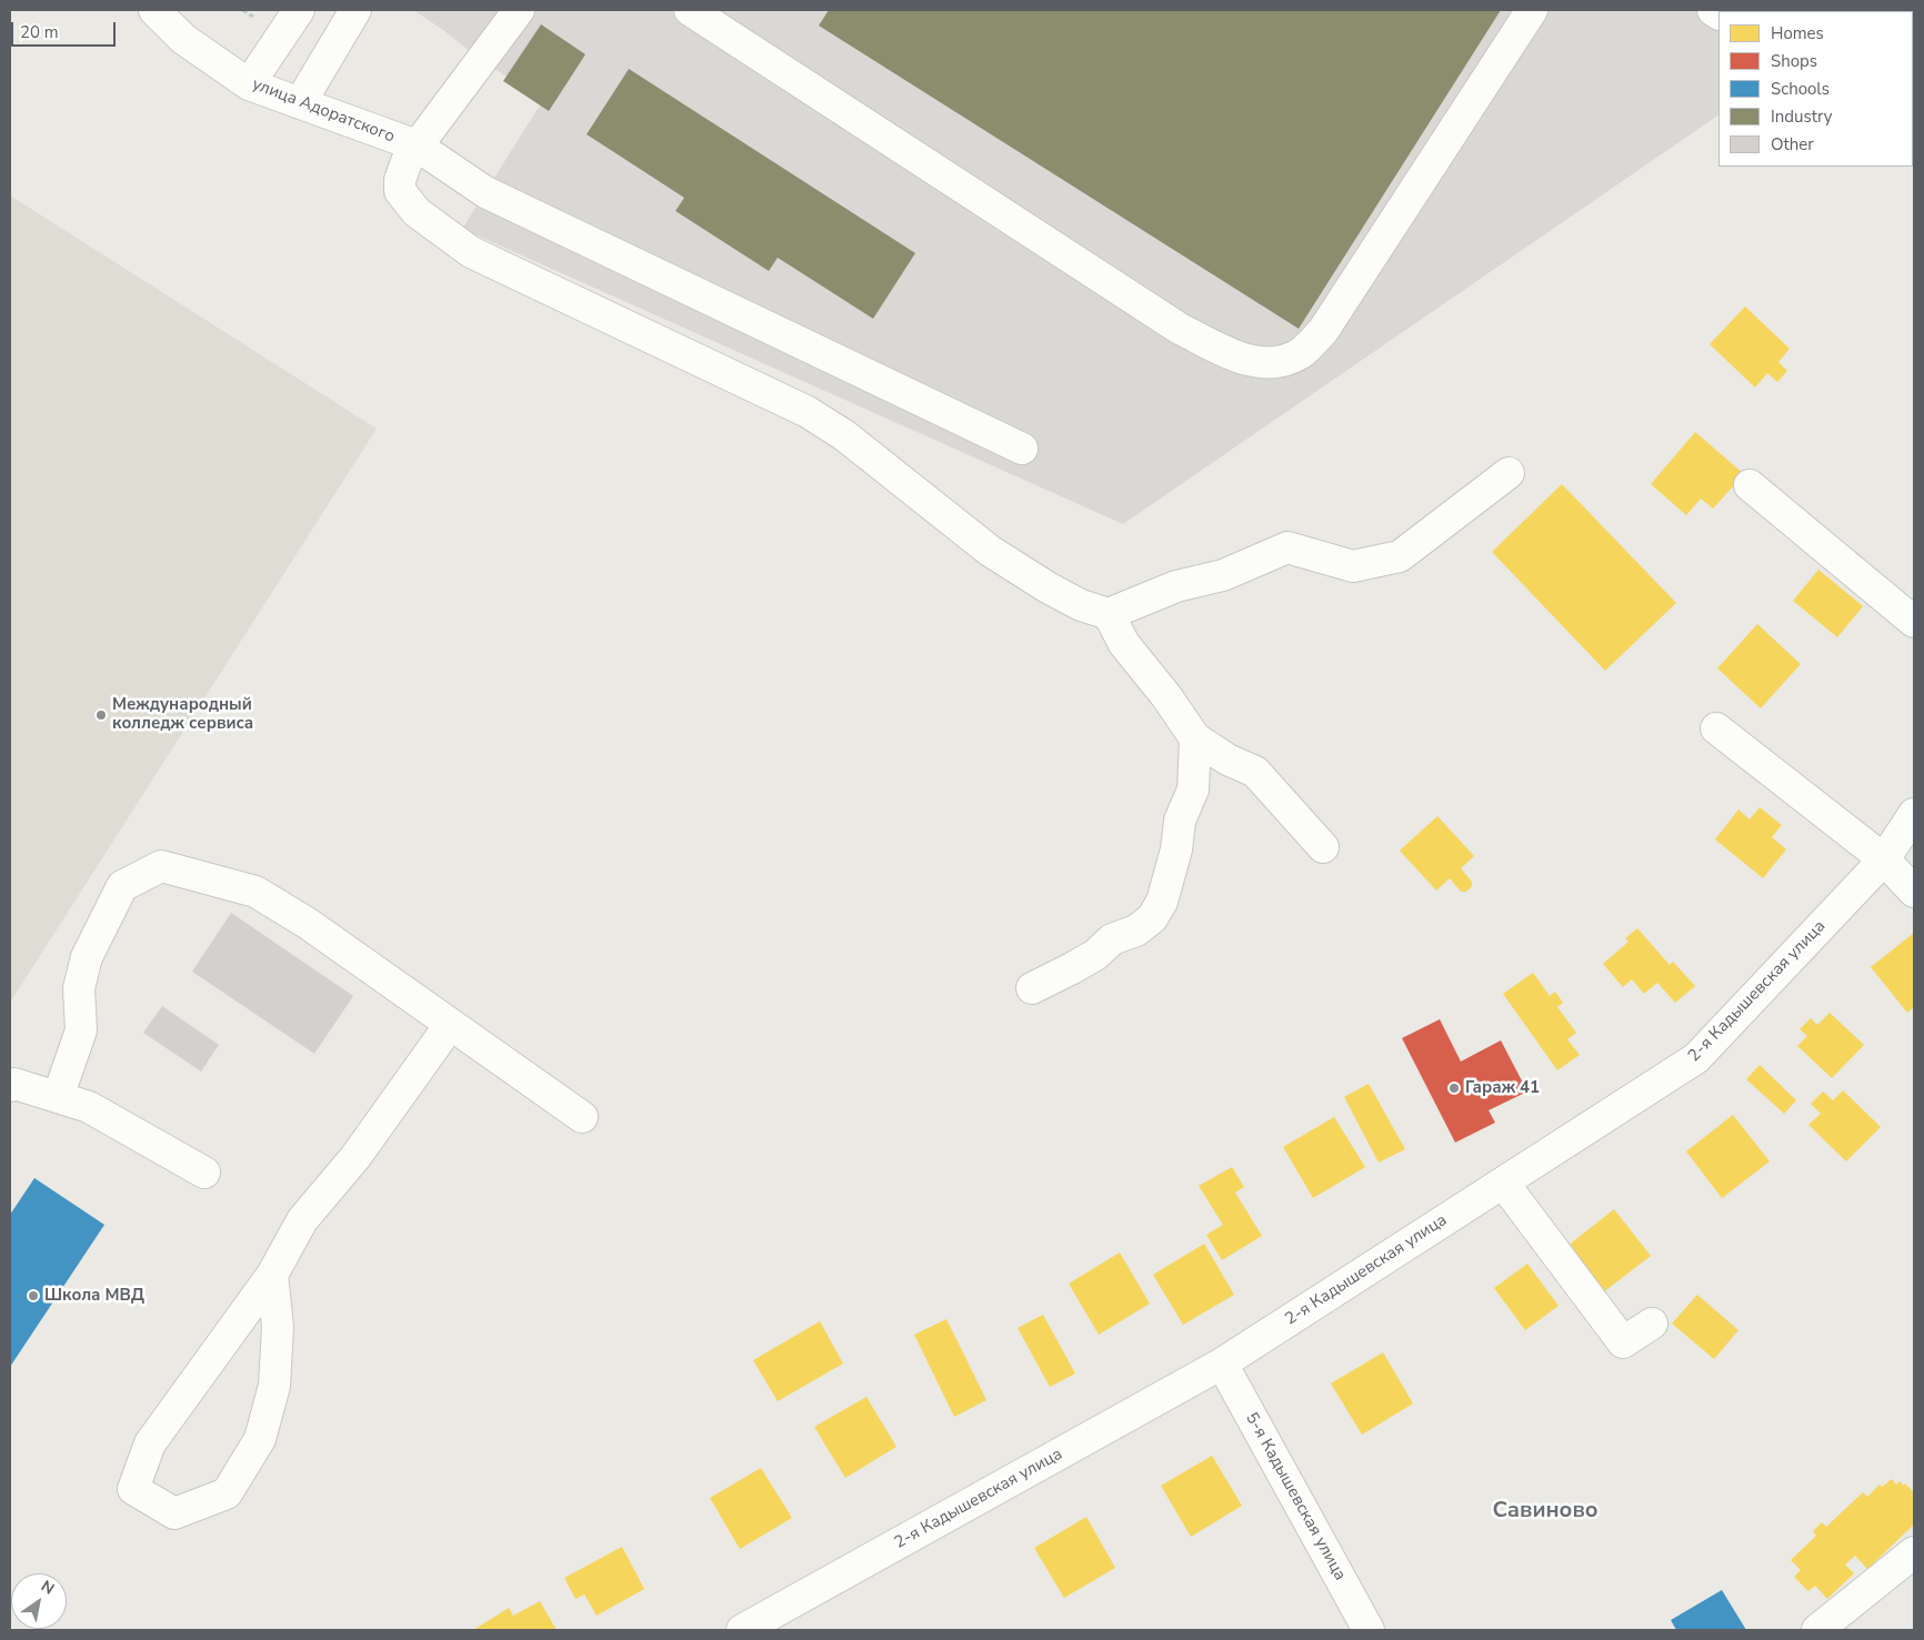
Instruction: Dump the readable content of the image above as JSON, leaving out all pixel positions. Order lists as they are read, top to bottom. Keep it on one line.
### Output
{"streets":{"street":["улица Адоратского","2-я Кадышевская улица","5-я Кадышевская улица"]},"crossings":[["2-я Кадышевская улица","5-я Кадышевская улица"]],"districts":["Савиново"],"places":["Международный колледж сервиса","Гараж 41","Школа МВД"],"legend":["Homes","Shops","Schools","Industry","Other"],"scale_bar":"20 m","north":"top right"}
